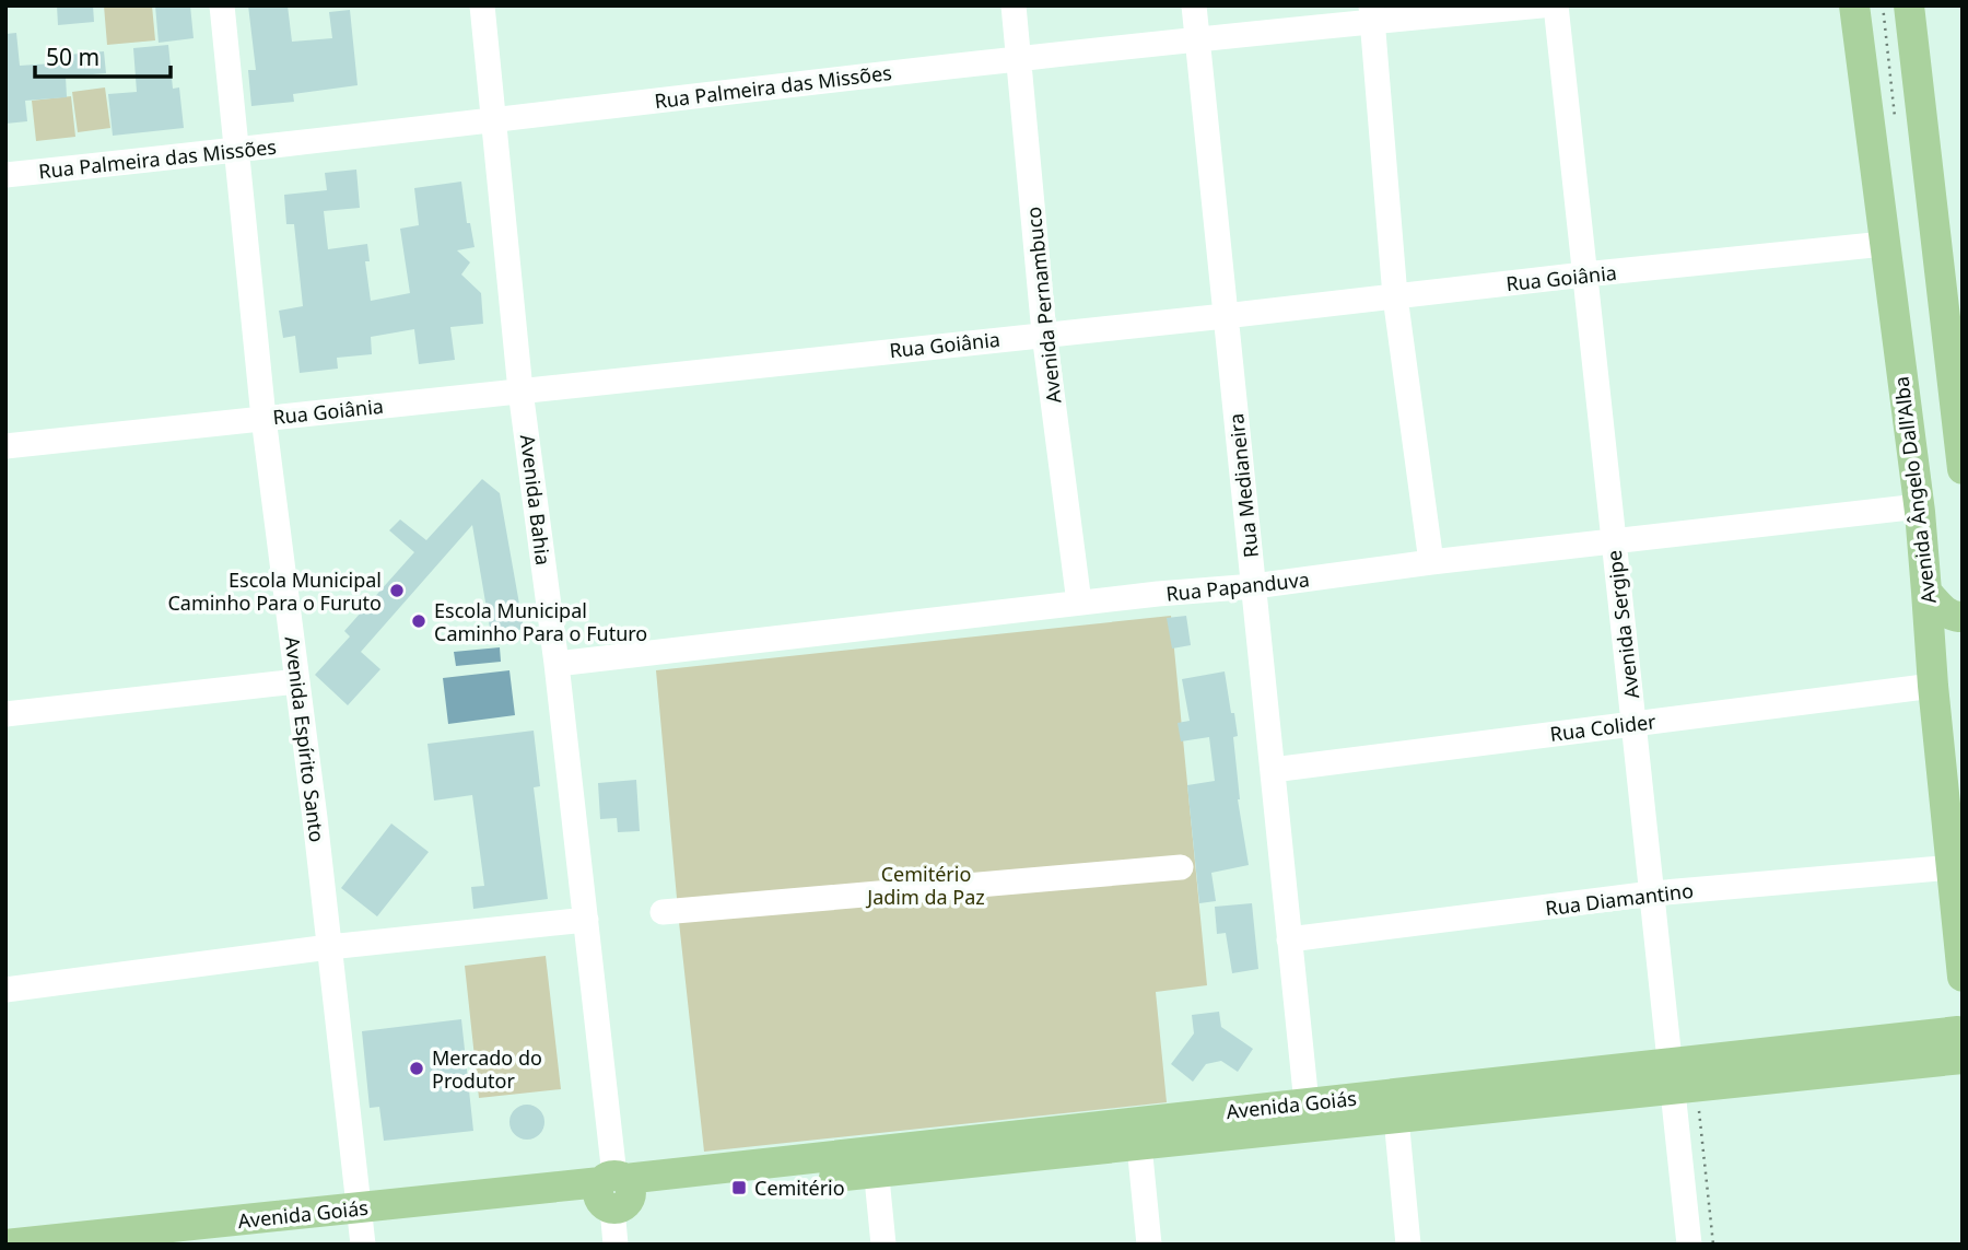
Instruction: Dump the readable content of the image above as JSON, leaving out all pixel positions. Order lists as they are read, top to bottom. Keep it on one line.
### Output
{"streets":{"main road":["Avenida Ângelo Dall'Alba","Avenida Goiás"],"street":["Rua Palmeira das Missões","Rua Goiânia","Avenida Pernambuco","Rua Medianeira","Avenida Bahia","Rua Papanduva","Avenida Sergipe","Rua Colider","Avenida Espírito Santo","Rua Diamantino"]},"crossings":[["Rua Palmeira das Missões","Avenida Pernambuco"],["Rua Palmeira das Missões","Rua Medianeira"],["Rua Palmeira das Missões","Avenida Bahia"],["Rua Palmeira das Missões","Avenida Espírito Santo"],["Rua Goiânia","Avenida Pernambuco"],["Rua Goiânia","Rua Medianeira"],["Rua Goiânia","Avenida Ângelo Dall'Alba"],["Rua Goiânia","Avenida Bahia"],["Rua Goiânia","Avenida Sergipe"],["Rua Goiânia","Avenida Espírito Santo"],["Avenida Pernambuco","Rua Papanduva"],["Rua Medianeira","Rua Papanduva"],["Rua Medianeira","Rua Colider"],["Rua Medianeira","Rua Diamantino"],["Rua Medianeira","Avenida Goiás"],["Avenida Ângelo Dall'Alba","Rua Papanduva"],["Avenida Ângelo Dall'Alba","Rua Colider"],["Avenida Ângelo Dall'Alba","Rua Diamantino"],["Avenida Bahia","Rua Papanduva"],["Avenida Bahia","Avenida Goiás"],["Rua Papanduva","Avenida Sergipe"],["Avenida Sergipe","Rua Colider"],["Avenida Sergipe","Rua Diamantino"],["Avenida Sergipe","Avenida Goiás"],["Avenida Espírito Santo","Avenida Goiás"]],"parks":["Cemitério Jadim da Paz"],"places":{"other":["Escola Municipal Caminho Para o Furuto","Escola Municipal Caminho Para o Futuro","Mercado do Produtor"],"transit":["Cemitério"]},"scale_bar":"50 m"}
